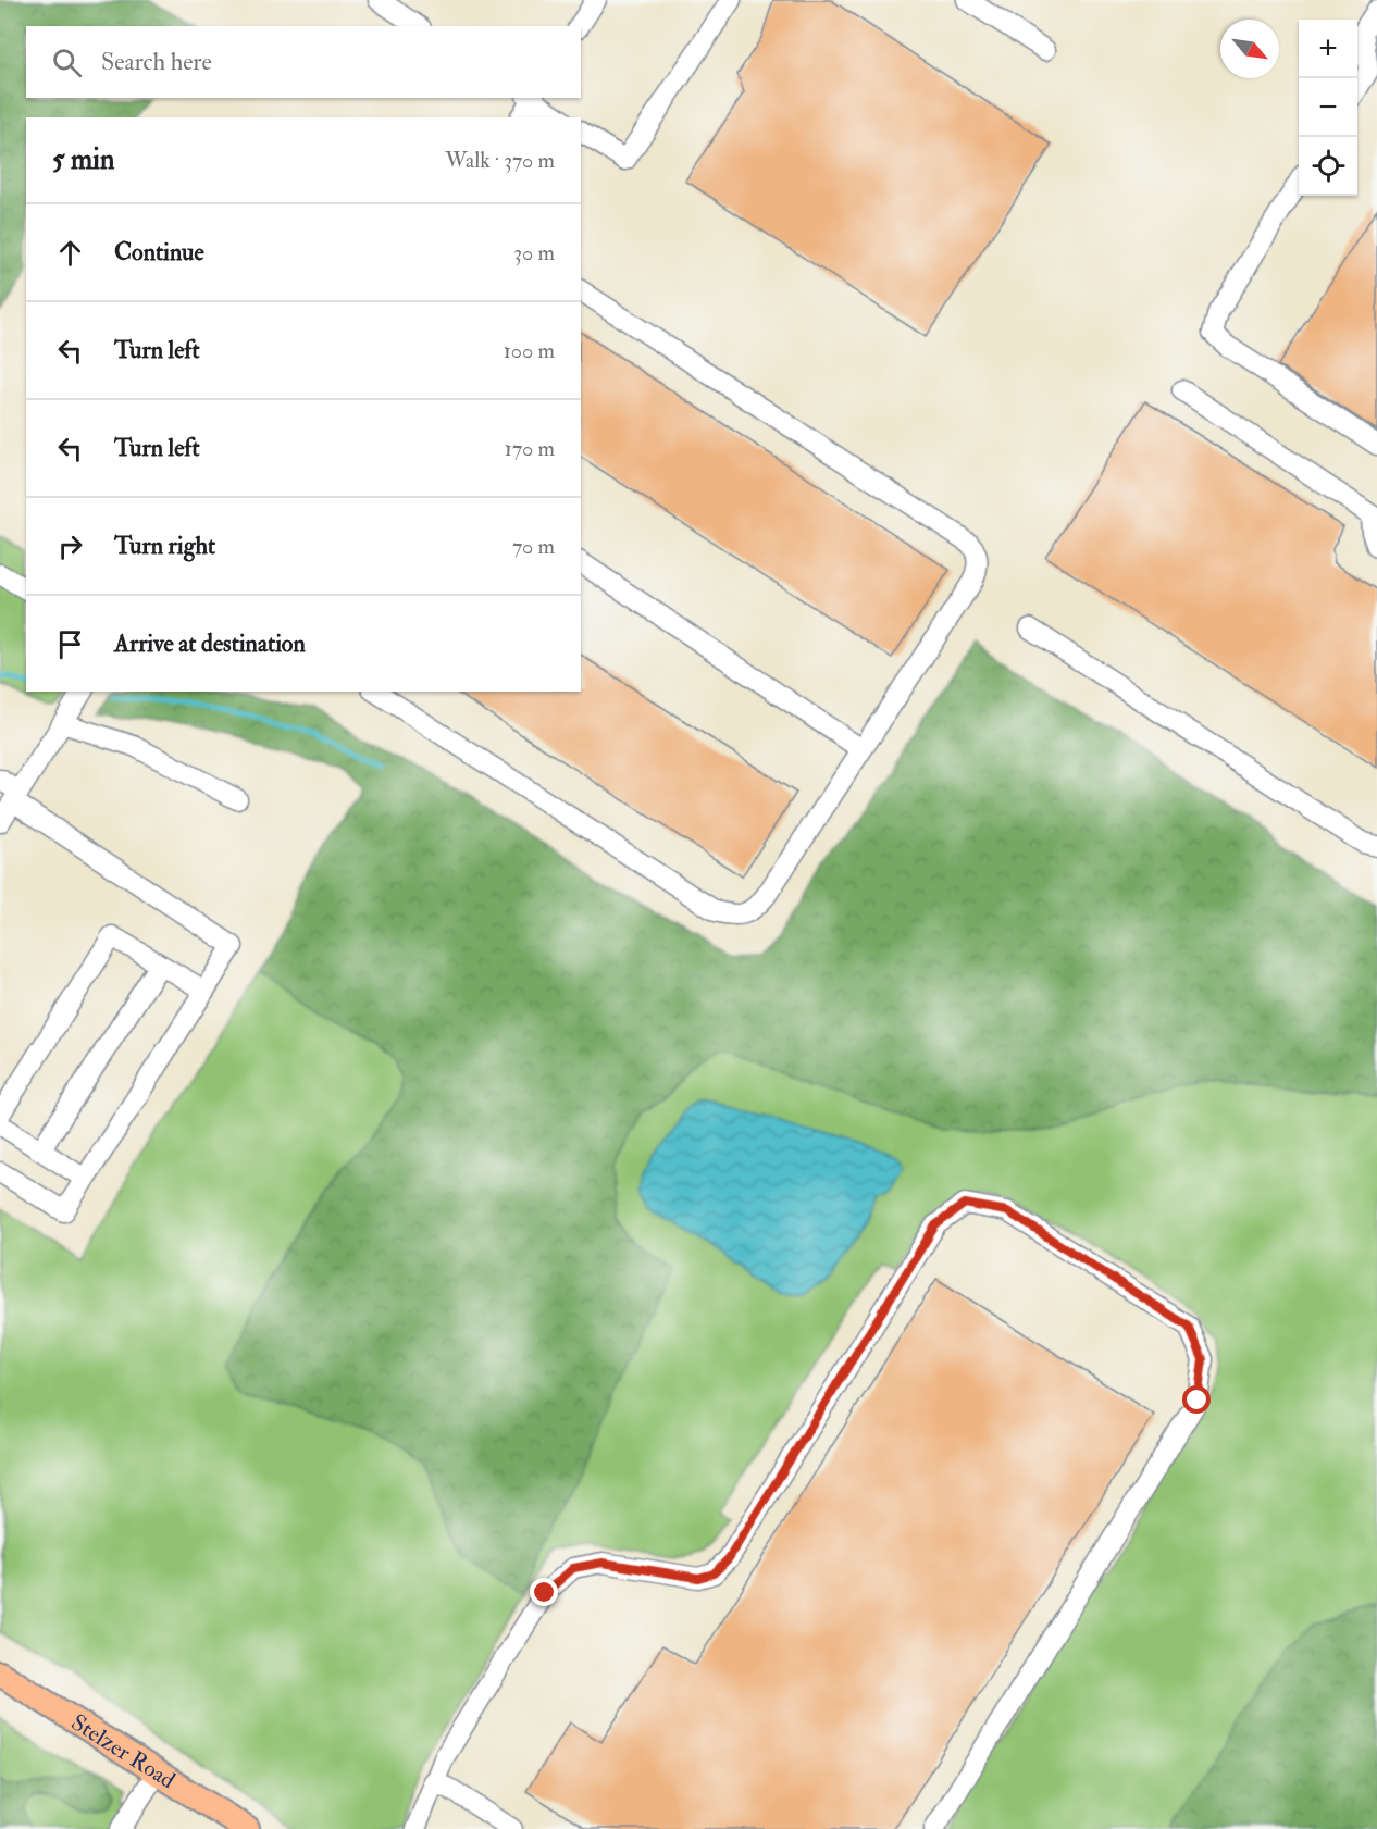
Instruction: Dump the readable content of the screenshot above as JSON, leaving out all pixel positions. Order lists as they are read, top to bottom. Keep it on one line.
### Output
{"streets":{"main road":["Stelzer Road"]},"north":"bottom right","page":{"map_buttons":["+","−"],"search":"Search here","heading":["5 min","Walk · 370 m"],"list":[["Continue","30 m"],["Turn left","100 m"],["Turn left","170 m"],["Turn right","70 m"],"Arrive at destination"]}}
